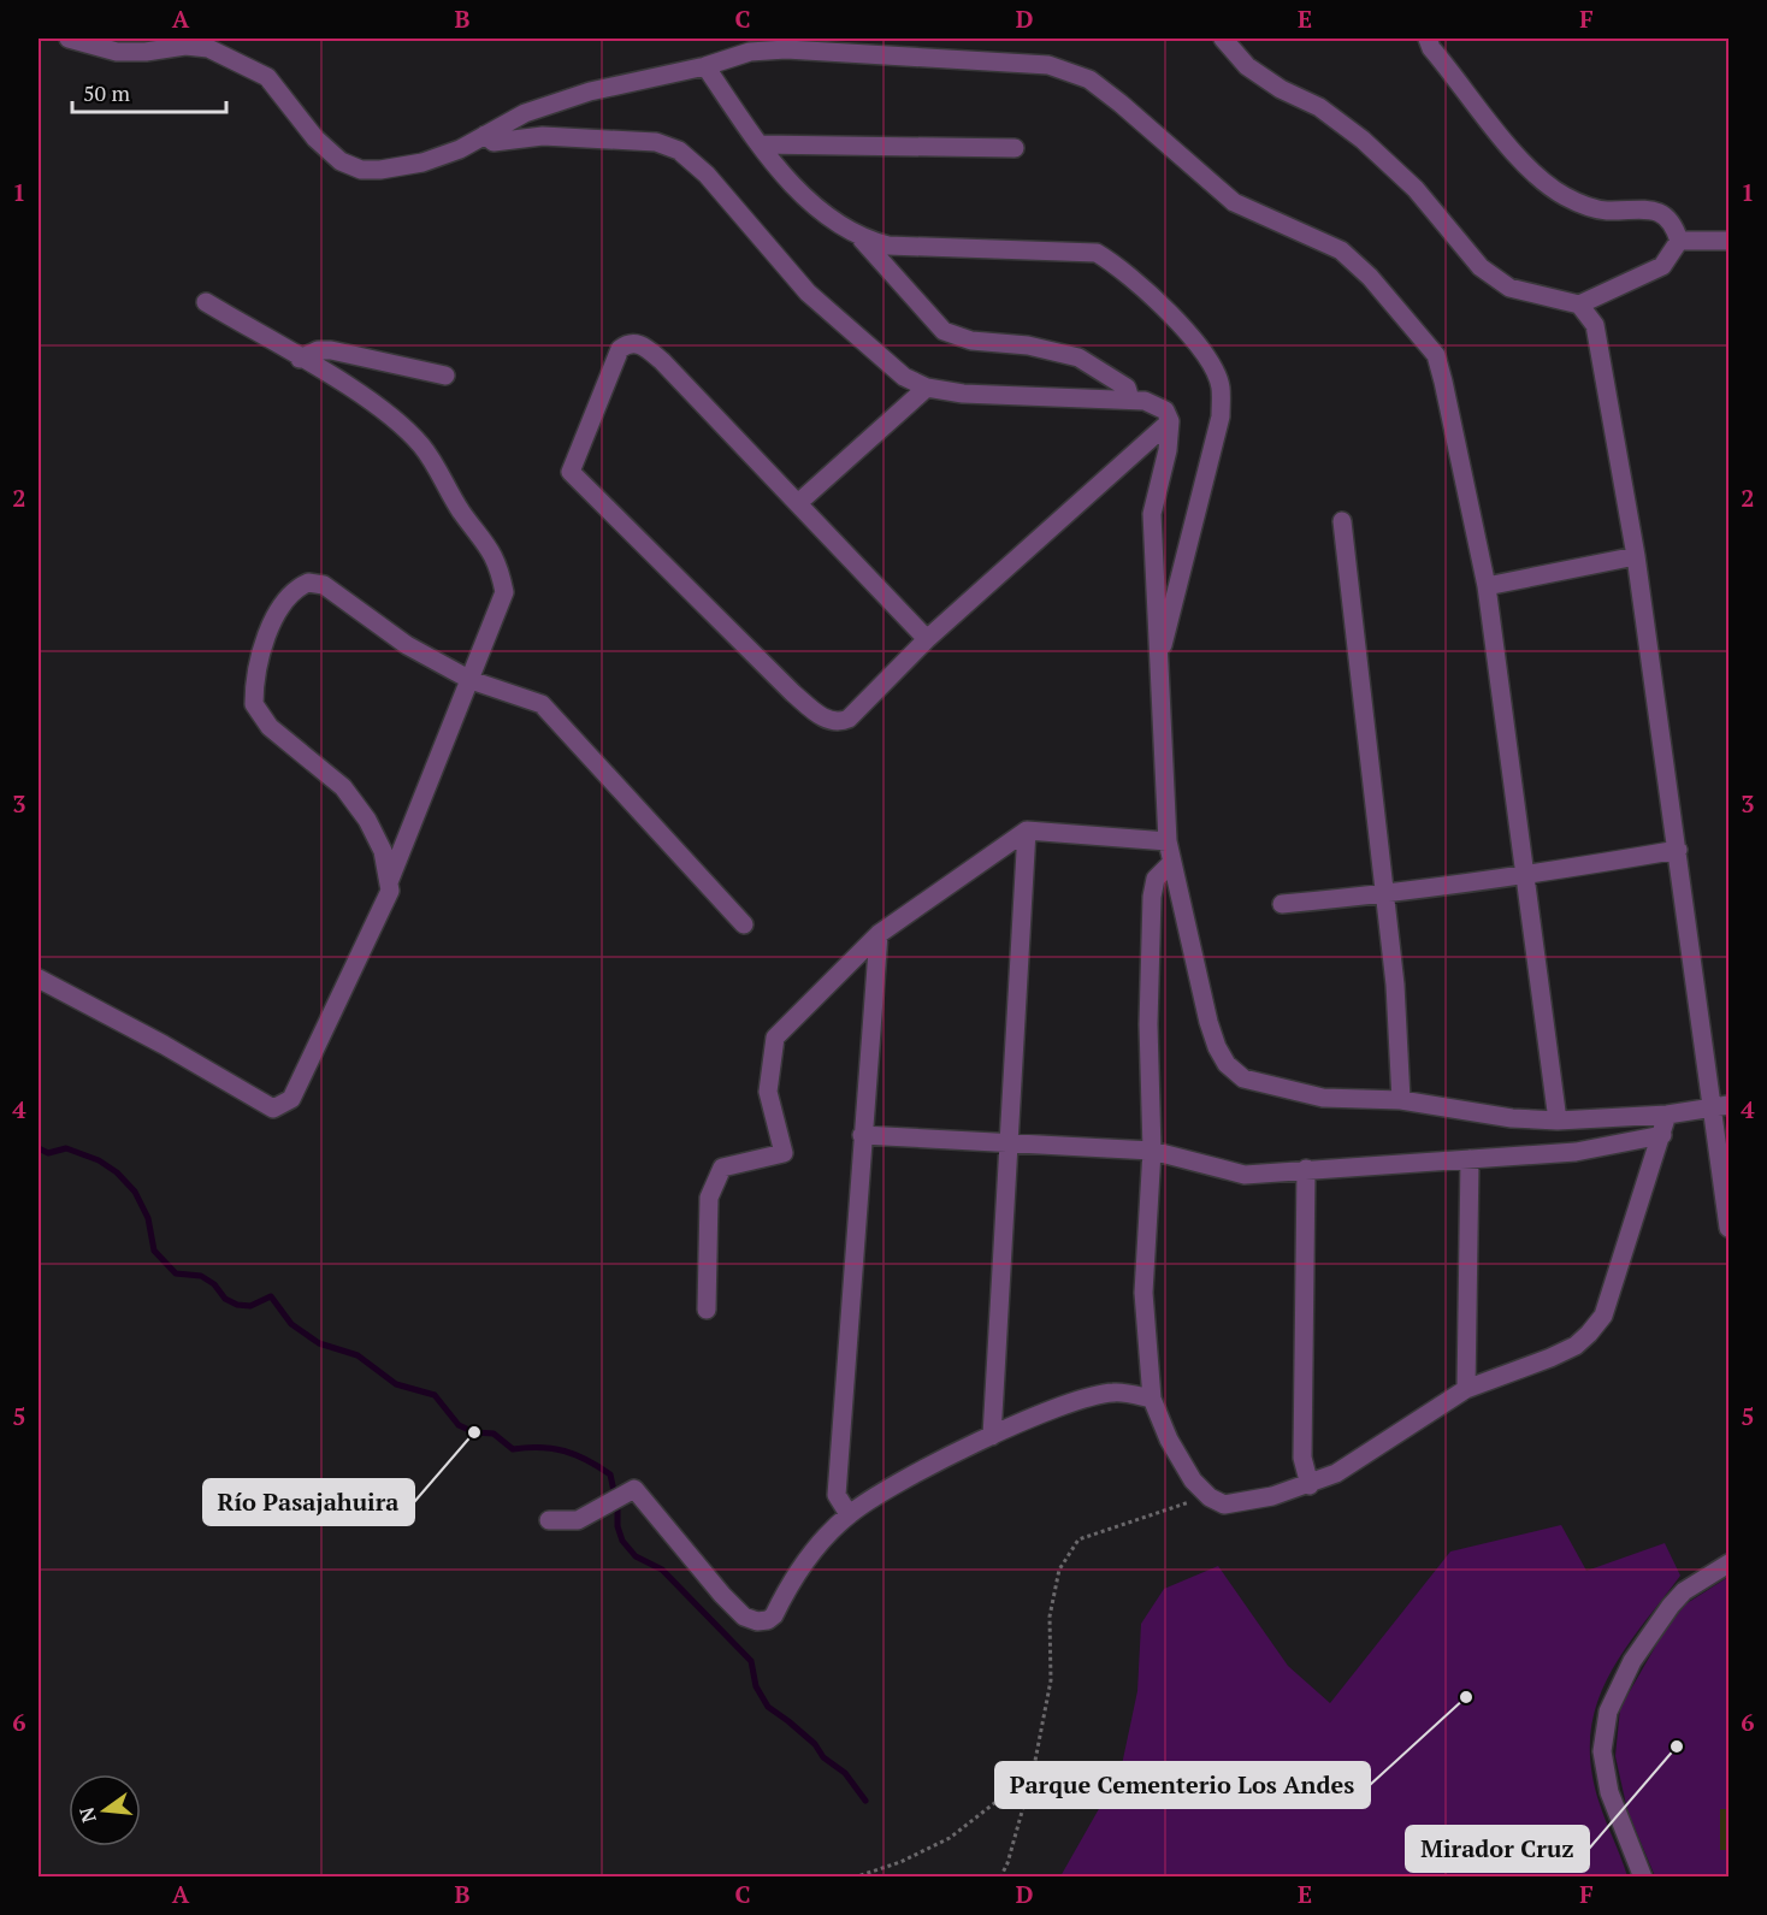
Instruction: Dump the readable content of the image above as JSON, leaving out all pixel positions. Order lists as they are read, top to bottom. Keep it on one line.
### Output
{"places":["Río Pasajahuira","Parque Cementerio Los Andes","Mirador Cruz"],"scale_bar":"50 m","north":"left","grid":{"columns":["A","B","C","D","E","F"],"rows":["1","2","3","4","5","6"]}}
